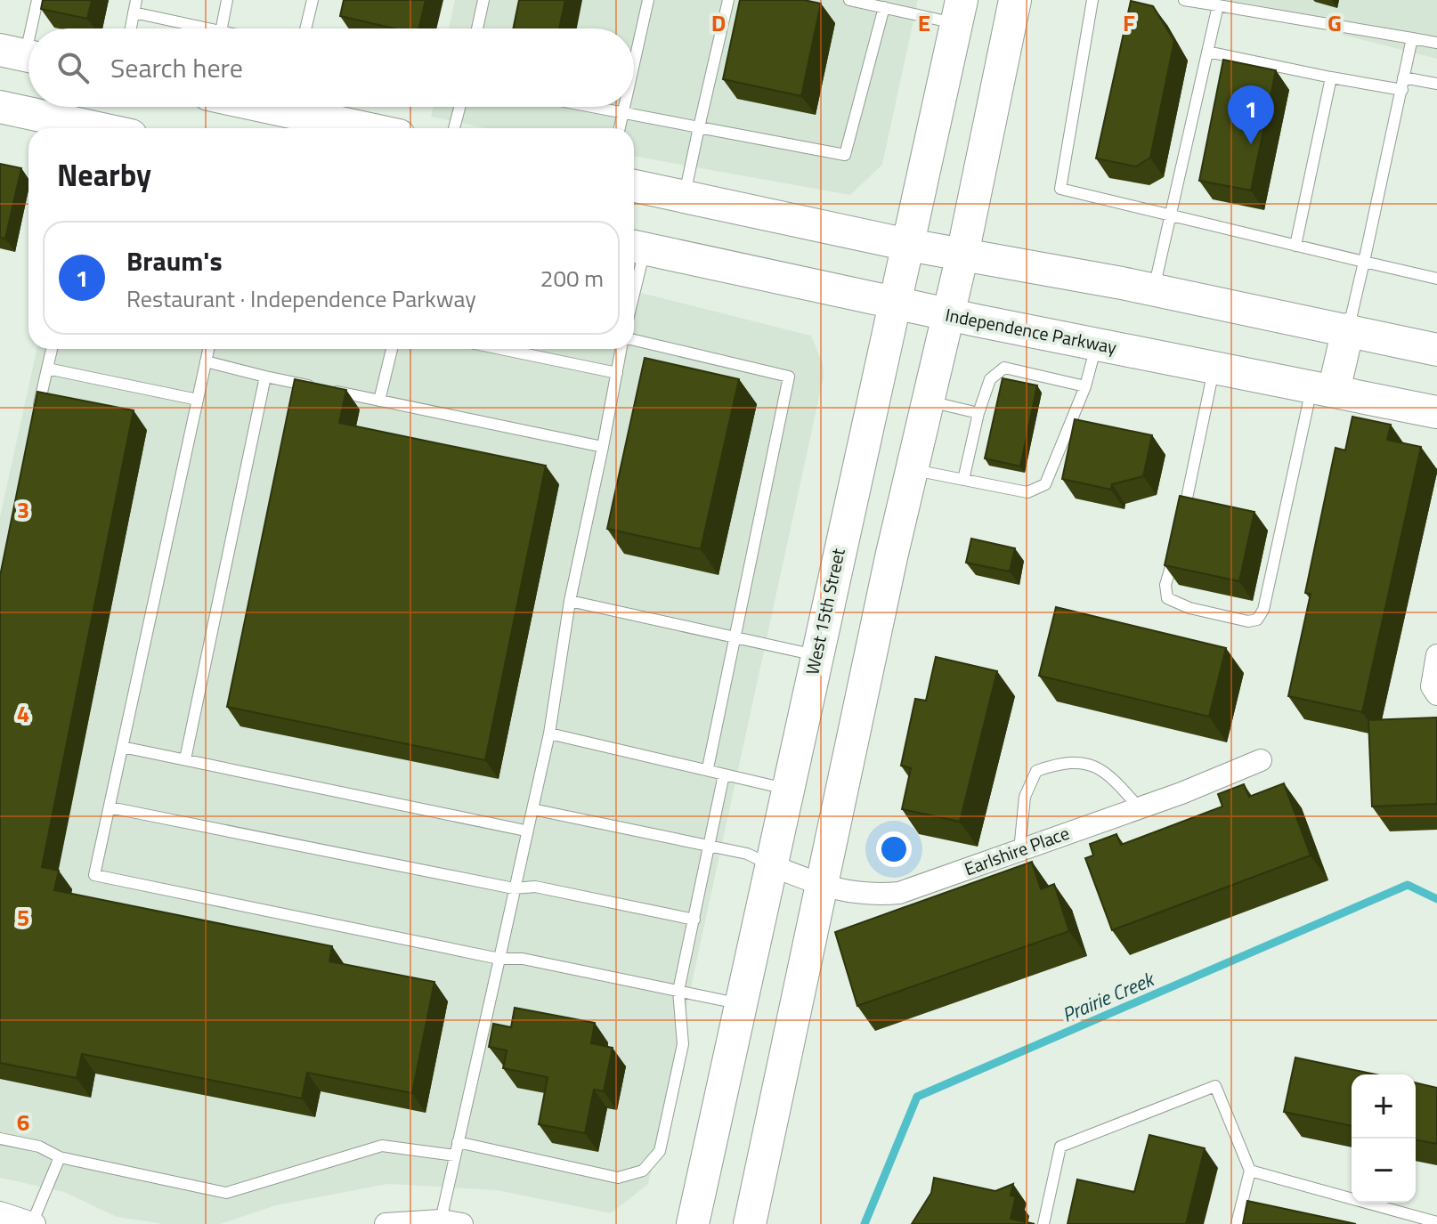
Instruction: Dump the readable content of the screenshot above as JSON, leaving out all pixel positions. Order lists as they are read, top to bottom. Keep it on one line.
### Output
{"streets":{"main road":["Independence Parkway","West 15th Street"],"street":["Earlshire Place"]},"crossings":[["Independence Parkway","West 15th Street"],["West 15th Street","Earlshire Place"]],"water":["Prairie Creek"],"page":{"search":"Search here","pins":"1","heading":"Nearby","list":[{"mark":"1","name":"Braum's","note":"Restaurant · Independence Parkway","value":"200 m"}],"map_buttons":["+","−"]},"grid":{"columns":["D","E","F","G"],"rows":["3","4","5","6"]}}
